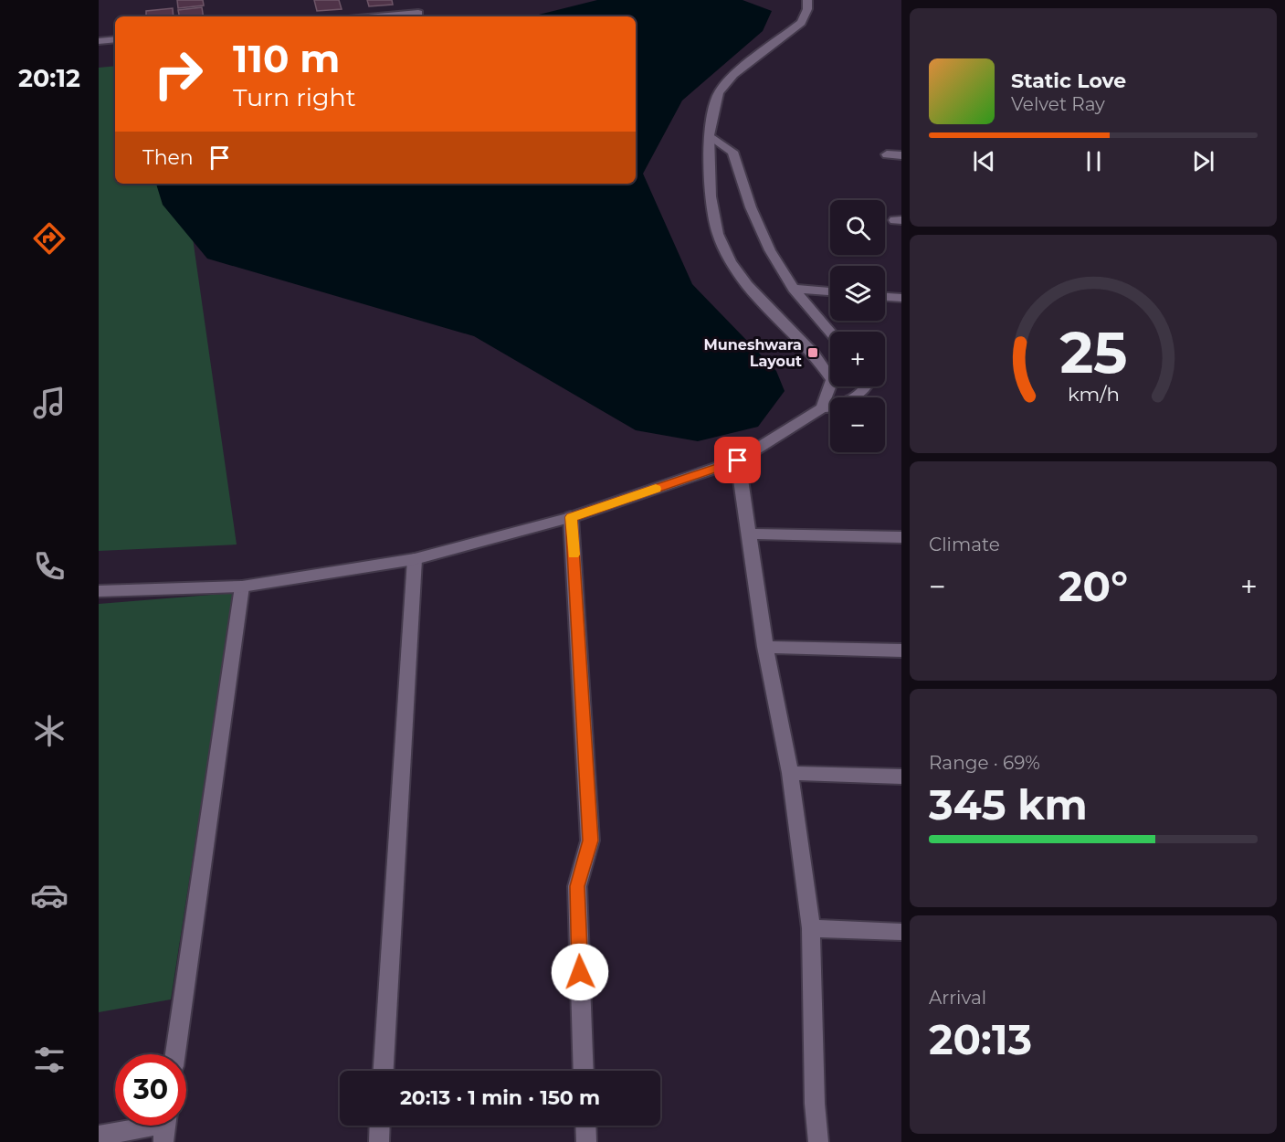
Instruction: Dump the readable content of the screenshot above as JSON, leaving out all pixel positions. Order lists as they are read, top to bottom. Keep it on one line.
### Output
{"places":{"transit":["Muneshwara Layout"]},"page":{"tabs":"20:12","turn":["110 m","Turn right"],"song":["Static Love","Velvet Ray"],"then":"Then","map_buttons":["+","−"],"tile":["Climate",["Range · 69%","345 km"],["Arrival","20:13"]],"heat":["−","20°","+"],"limit":"30","trip":"20:13 · 1 min · 150 m","gauge":["25","km/h"]}}
